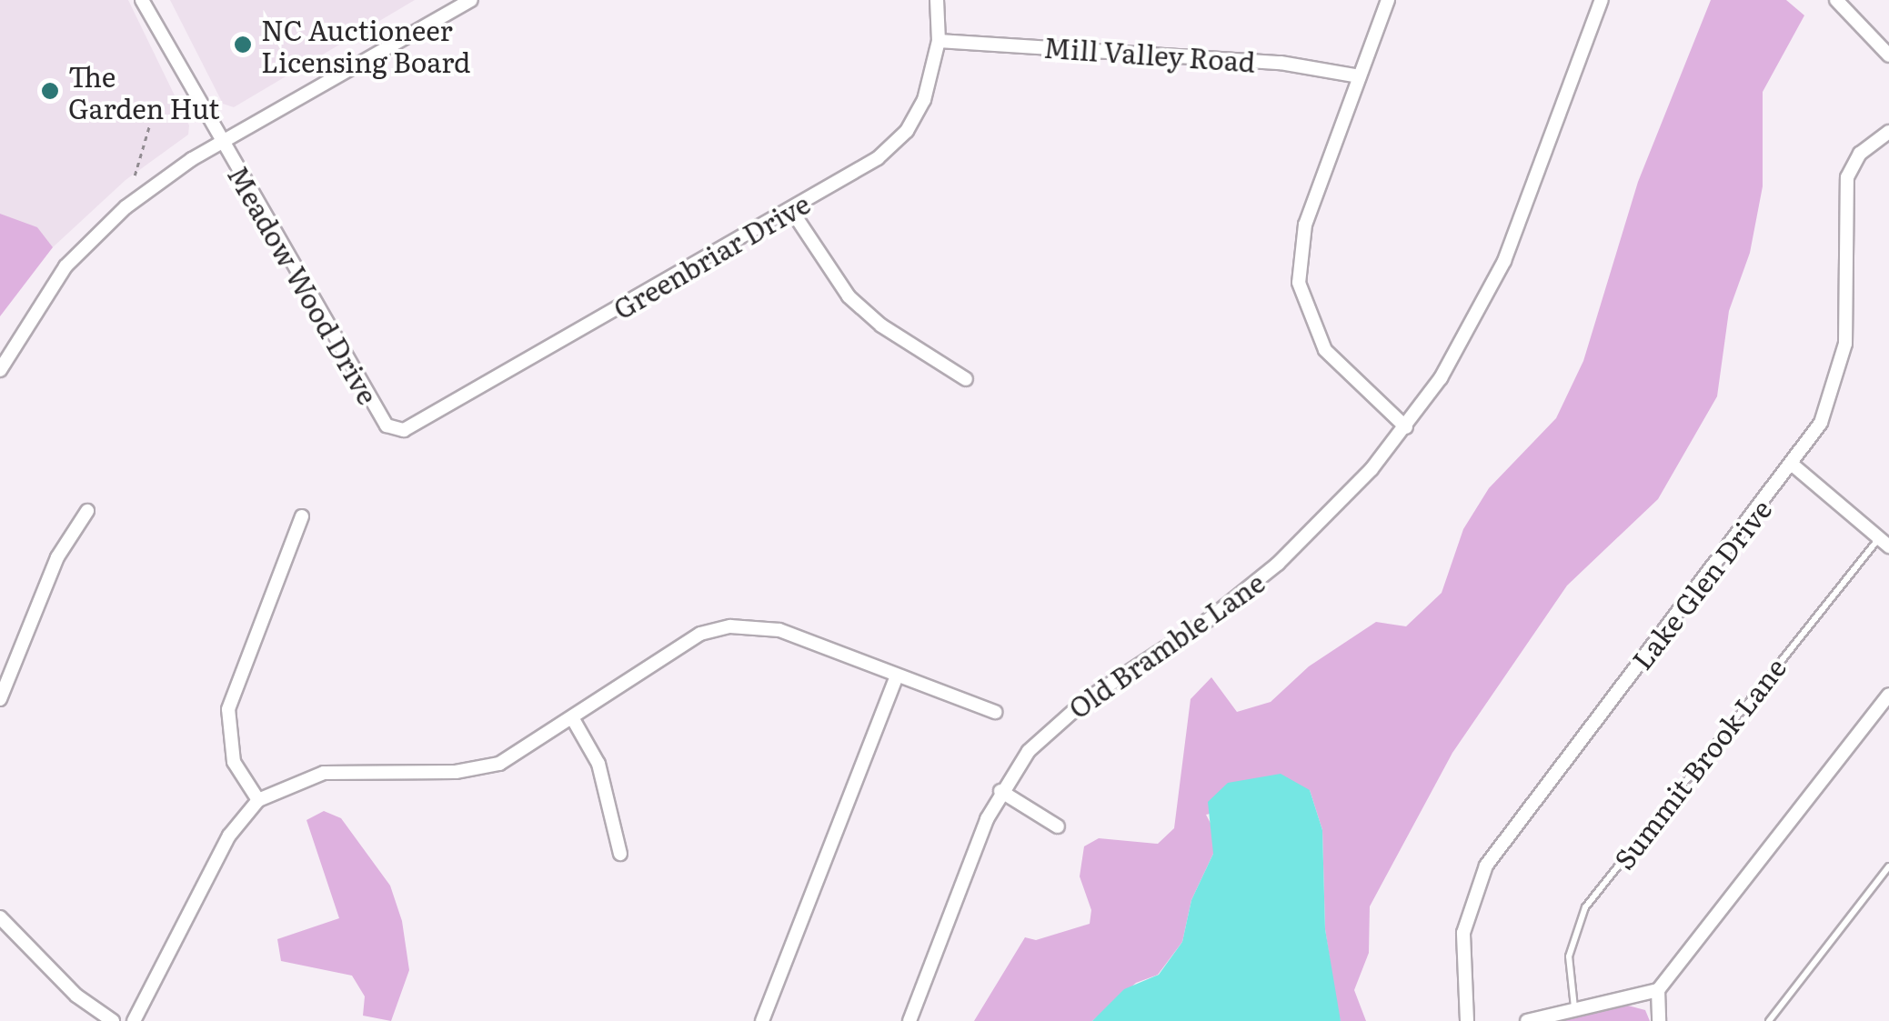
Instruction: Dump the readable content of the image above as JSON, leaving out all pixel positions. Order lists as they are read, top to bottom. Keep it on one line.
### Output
{"streets":{"street":["Mill Valley Road","Greenbriar Drive","Meadow Wood Drive","Lake Glen Drive","Old Bramble Lane"],"lane":["Summit Brook Lane"]},"crossings":[["Mill Valley Road","Greenbriar Drive"],["Greenbriar Drive","Meadow Wood Drive"]],"places":["NC Auctioneer Licensing Board","The Garden Hut"]}
